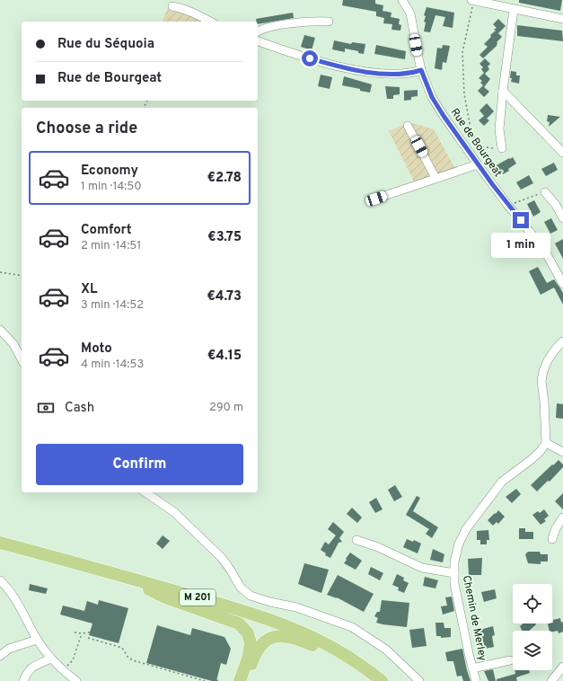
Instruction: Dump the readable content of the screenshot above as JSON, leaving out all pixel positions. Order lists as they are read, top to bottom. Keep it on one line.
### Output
{"streets":{"highway":["M 201"],"street":["Rue de Bourgeat","Chemin de Merley"]},"page":{"banner":["Rue du Séquoia","Rue de Bourgeat"],"heading":"Choose a ride","list":[{"name":"Economy","note":"1 min · 14:50","value":"€2.78"},{"name":"Comfort","note":"2 min · 14:51","value":"€3.75"},{"name":"XL","note":"3 min · 14:52","value":"€4.73"},{"name":"Moto","note":"4 min · 14:53","value":"€4.15"}],"bubble":"1 min","pay":["Cash","290 m"],"buttons":"Confirm"}}
